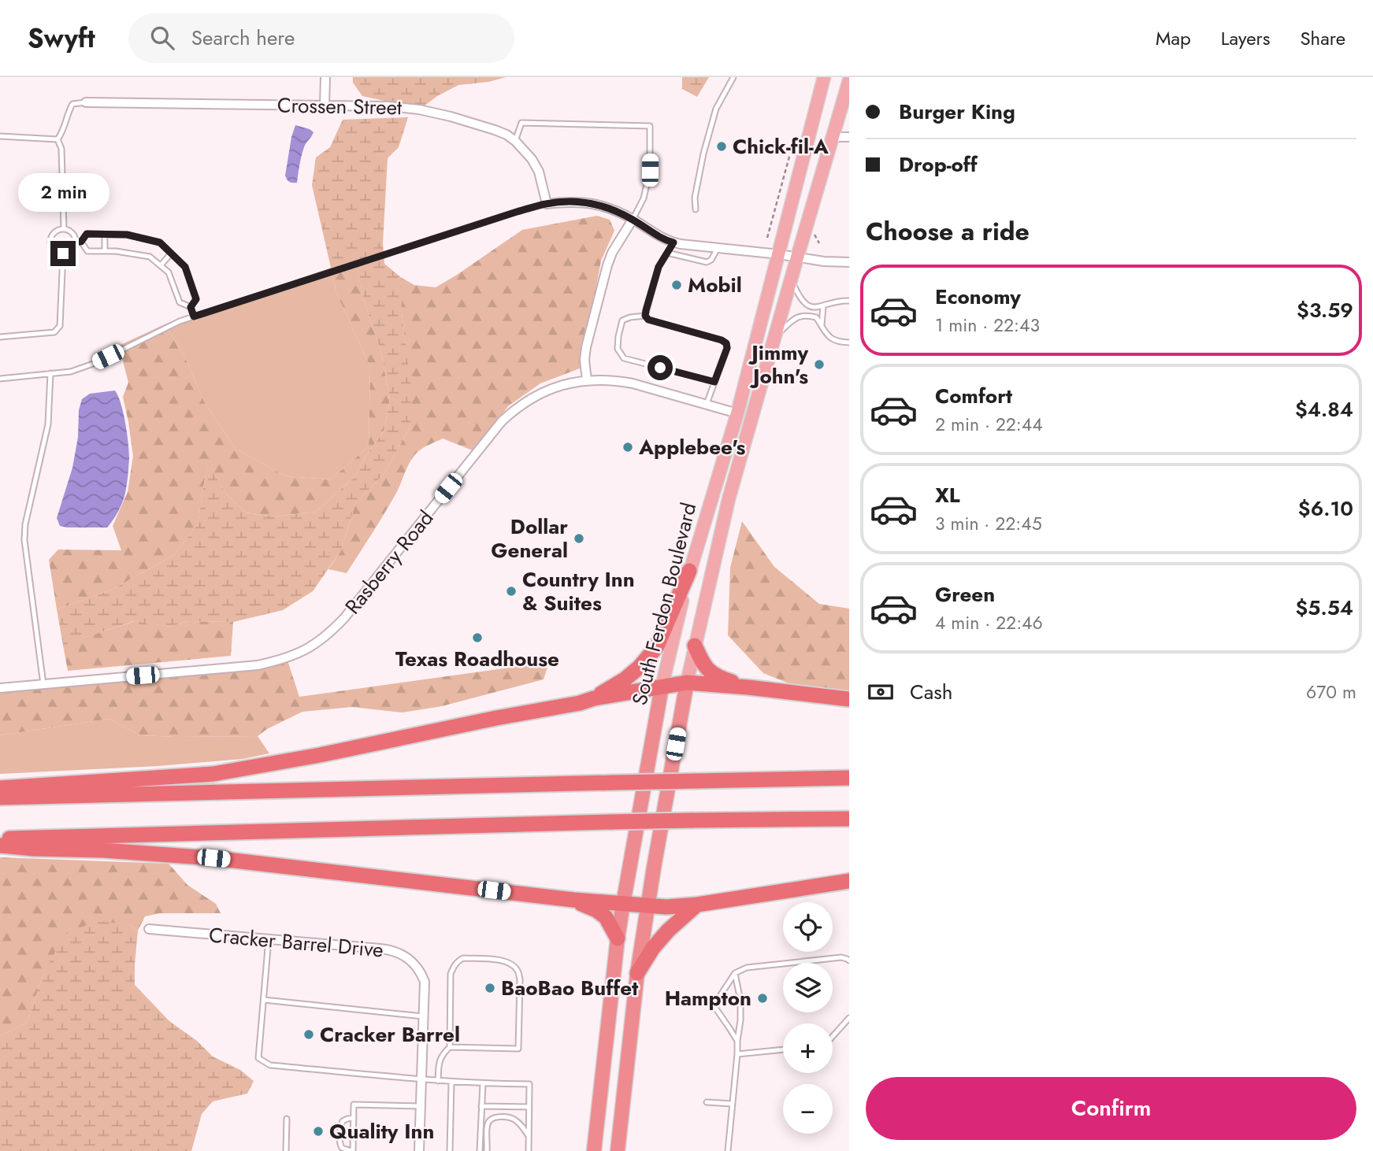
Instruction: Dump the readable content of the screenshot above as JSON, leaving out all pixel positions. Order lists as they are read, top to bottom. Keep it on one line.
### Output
{"streets":{"highway":["South Ferdon Boulevard"],"street":["Crossen Street","Rasberry Road","Cracker Barrel Drive"]},"crossings":[["Rasberry Road","South Ferdon Boulevard"]],"places":["Chick-fil-A","Mobil","Jimmy John's","Applebee's","Dollar General","Country Inn & Suites","Texas Roadhouse","BaoBao Buffet","Hampton","Cracker Barrel","Quality Inn"],"page":{"header":"Swyft","search":"Search here","nav":["Map","Layers","Share"],"banner":["Burger King","Drop-off"],"bubble":"2 min","heading":"Choose a ride","list":[{"name":"Economy","note":"1 min · 22:43","value":"$3.59"},{"name":"Comfort","note":"2 min · 22:44","value":"$4.84"},{"name":"XL","note":"3 min · 22:45","value":"$6.10"},{"name":"Green","note":"4 min · 22:46","value":"$5.54"}],"pay":["Cash","670 m"],"map_buttons":["+","−"],"buttons":"Confirm"}}
